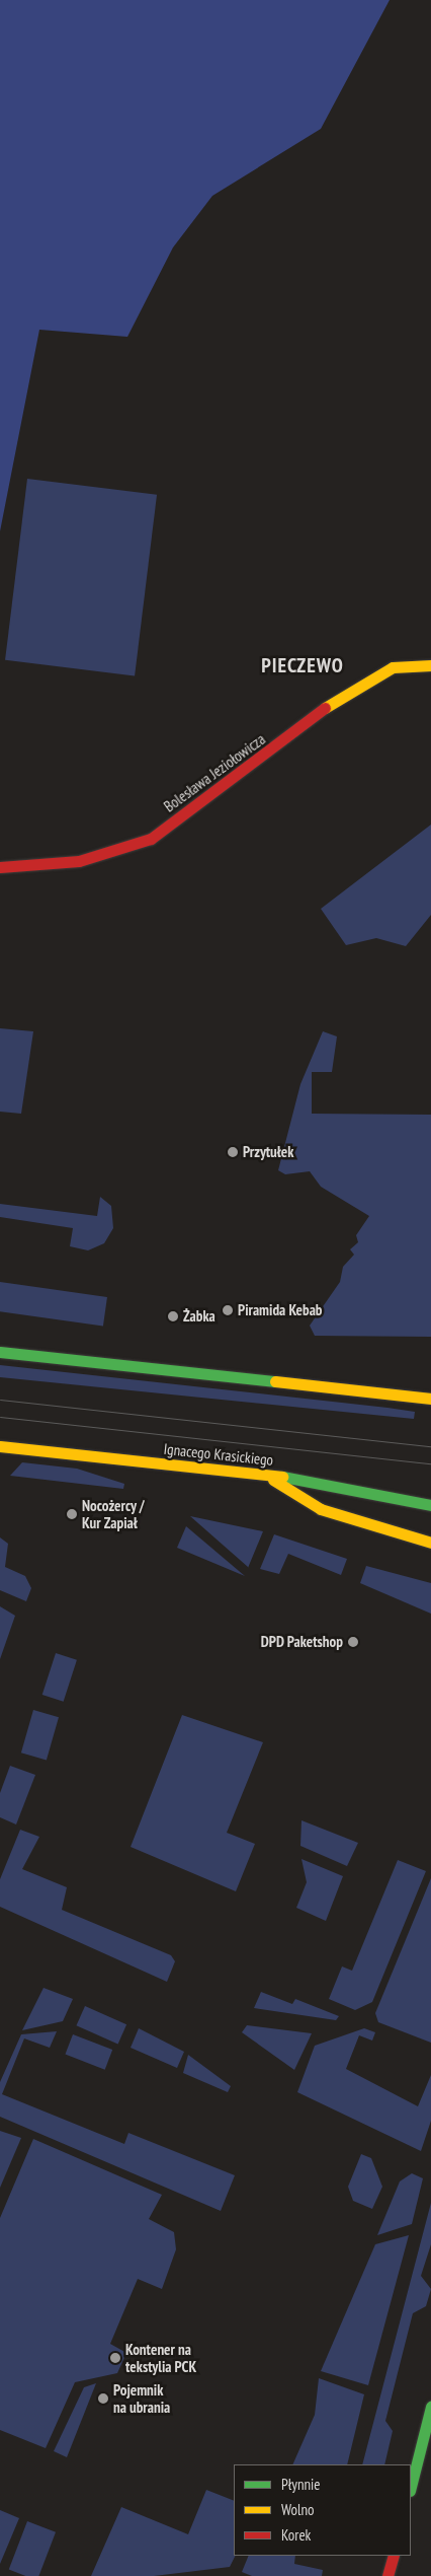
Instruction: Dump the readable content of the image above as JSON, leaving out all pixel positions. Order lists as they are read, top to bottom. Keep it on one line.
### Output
{"streets":{"main road":["Bolesława Jeziołowicza","Ignacego Krasickiego"]},"districts":["PIECZEWO"],"places":["Przytułek","Piramida Kebab","Żabka","Nocożercy / Kur Zapiał","DPD Paketshop","Kontener na tekstylia PCK","Pojemnik na ubrania"],"legend":["Płynnie","Wolno","Korek"]}
